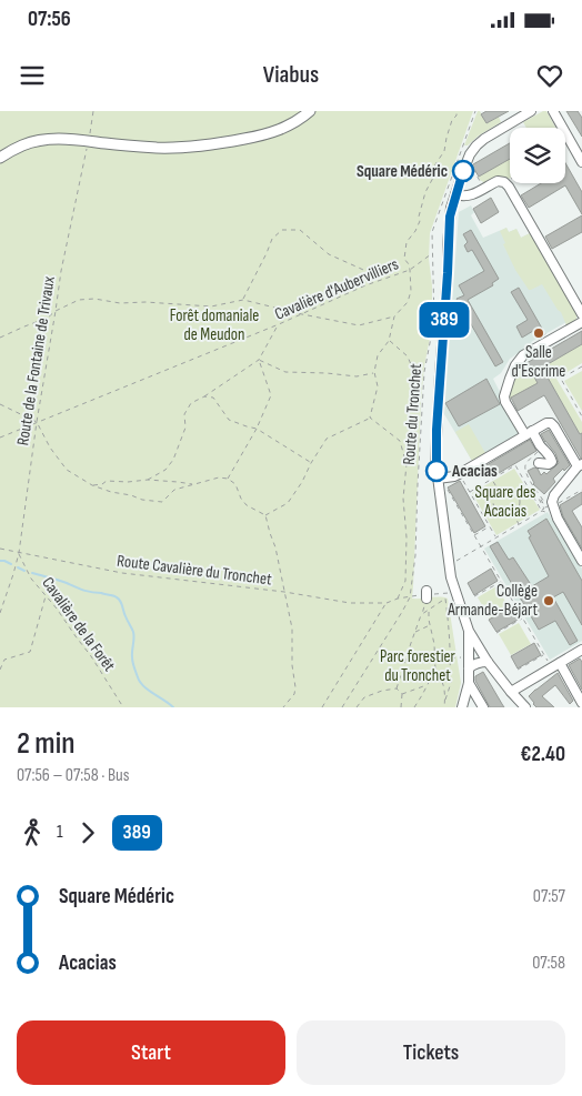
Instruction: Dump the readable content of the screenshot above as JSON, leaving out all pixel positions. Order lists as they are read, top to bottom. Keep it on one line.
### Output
{"streets":{"path":["Cavalière d'Aubervilliers","Route de la Fontaine de Trivaux","Route du Tronchet","Route Cavalière du Tronchet","Cavalière de la Forêt"]},"crossings":[["Cavalière d'Aubervilliers","Route de la Fontaine de Trivaux"],["Cavalière d'Aubervilliers","Route du Tronchet"],["Route de la Fontaine de Trivaux","Route Cavalière du Tronchet"],["Route de la Fontaine de Trivaux","Cavalière de la Forêt"],["Route Cavalière du Tronchet","Cavalière de la Forêt"]],"parks":["Forêt domaniale de Meudon","Square des Acacias","Parc forestier du Tronchet"],"places":["Square Médéric","Salle d'Escrime","Acacias","Collège Armande-Béjart"],"lines":["bus line 389"],"page":{"status":"07:56","header":"Viabus","on_map":"389","heading":["2 min","07:56 – 07:58 · Bus","€2.40"],"legs":["1","389"],"list":[{"name":"Square Médéric","value":"07:57"},{"name":"Acacias","value":"07:58"}],"buttons":["Start","Tickets"]}}
